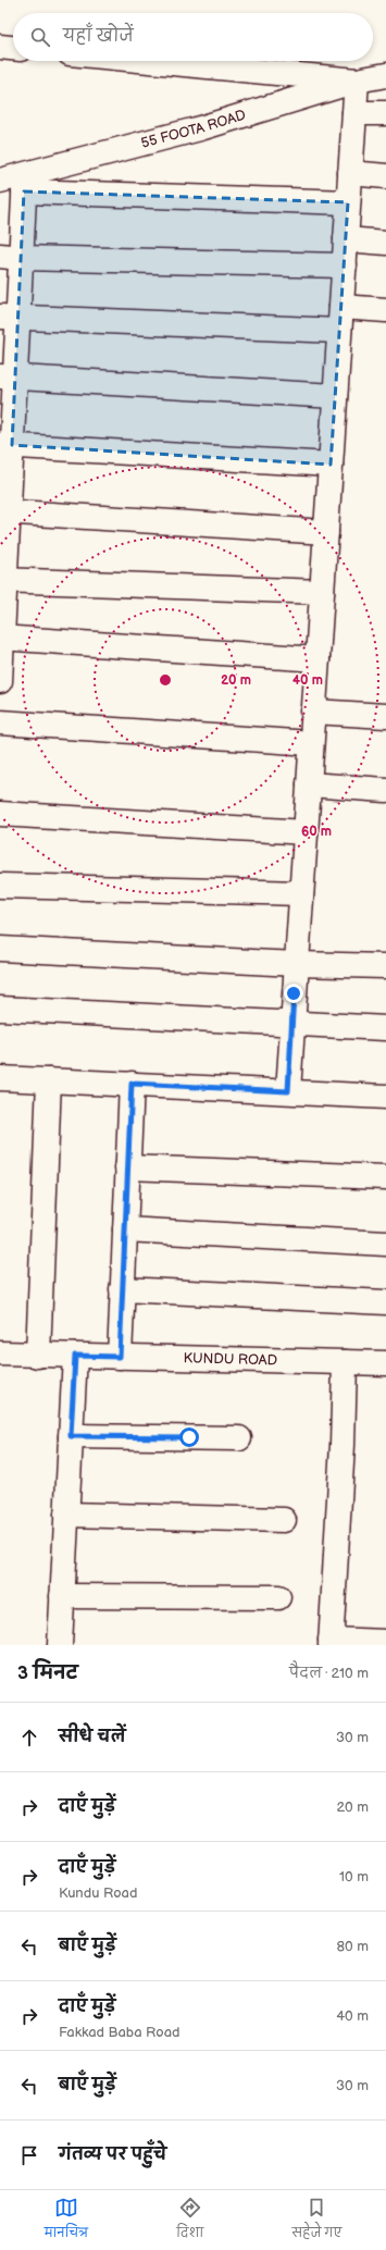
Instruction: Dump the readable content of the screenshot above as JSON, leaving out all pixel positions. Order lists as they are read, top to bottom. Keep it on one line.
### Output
{"streets":{"street":["55 FOOTA ROAD","KUNDU ROAD"]},"page":{"search":"यहाँ खोजें","heading":["3 मिनट","पैदल · 210 m"],"list":[["सीधे चलें","30 m"],["दाएँ मुड़ें","20 m"],["दाएँ मुड़ें","Kundu Road","10 m"],["बाएँ मुड़ें","80 m"],["दाएँ मुड़ें","Fakkad Baba Road","40 m"],["बाएँ मुड़ें","30 m"],"गंतव्य पर पहुँचे"],"nav":["मानचित्र","दिशा","सहेजे गए"]},"rings":["20 m","40 m","60 m"]}
